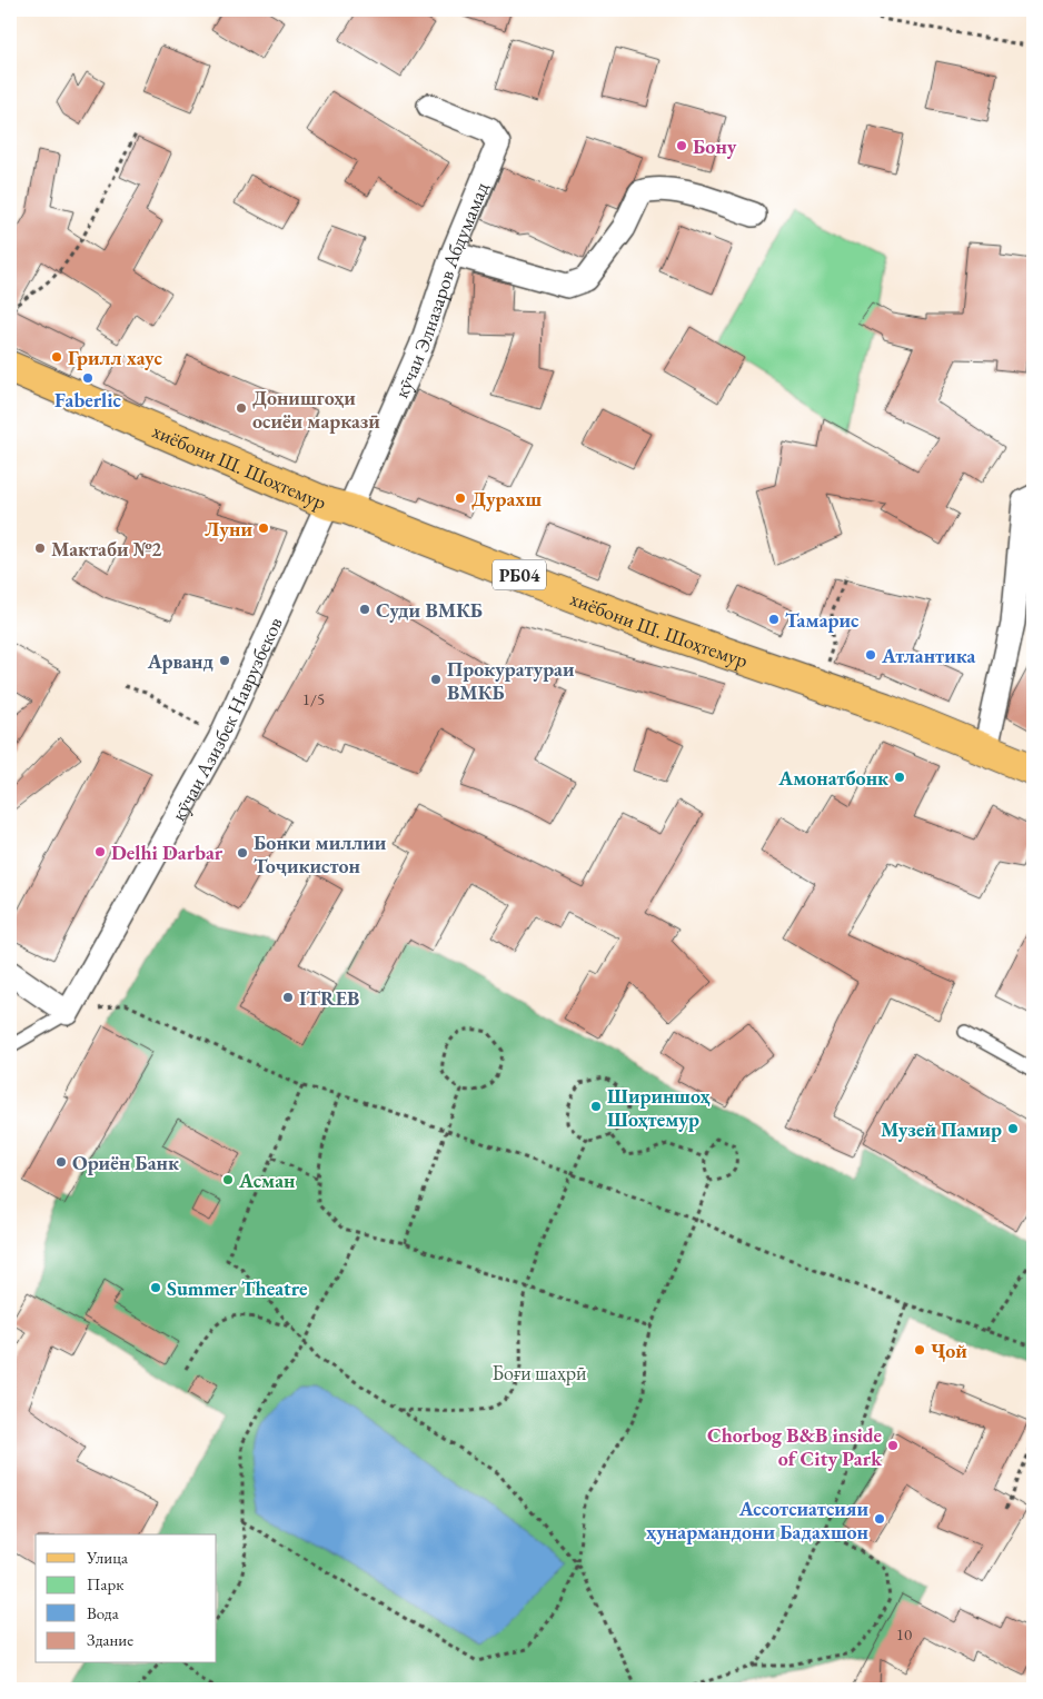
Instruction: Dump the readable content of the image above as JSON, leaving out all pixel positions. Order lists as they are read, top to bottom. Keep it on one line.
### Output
{"streets":{"main road":["хиёбони Ш. Шоҳтемур","РБ04"],"street":["кӯчаи Элназаров Абдумамад","кӯчаи Азизбек Наврузбеков"]},"crossings":[["кӯчаи Элназаров Абдумамад","хиёбони Ш. Шоҳтемур"],["кӯчаи Элназаров Абдумамад","кӯчаи Азизбек Наврузбеков"],["хиёбони Ш. Шоҳтемур","кӯчаи Азизбек Наврузбеков"]],"parks":["Боғи шаҳрӣ"],"places":["Бону","Грилл хаус","Faberlic","Донишгоҳи осиёи марказӣ","Дурахш","Луни","Мактаби №2","Суди ВМКБ","Тамарис","Атлантика","Арванд","Прокуратураи ВМКБ","Амонатбонк","Delhi Darbar","Бонки миллии Тоҷикистон","ITREB","Шириншоҳ Шоҳтемур","Музей Памир","Ориён Банк","Асман","Summer Theatre","Ҷой","Chorbog B&B inside of City Park","Ассотсиатсияи ҳунармандони Бадахшон"],"house_numbers":["1/5","10"],"legend":["Улица","Парк","Вода","Здание"]}
